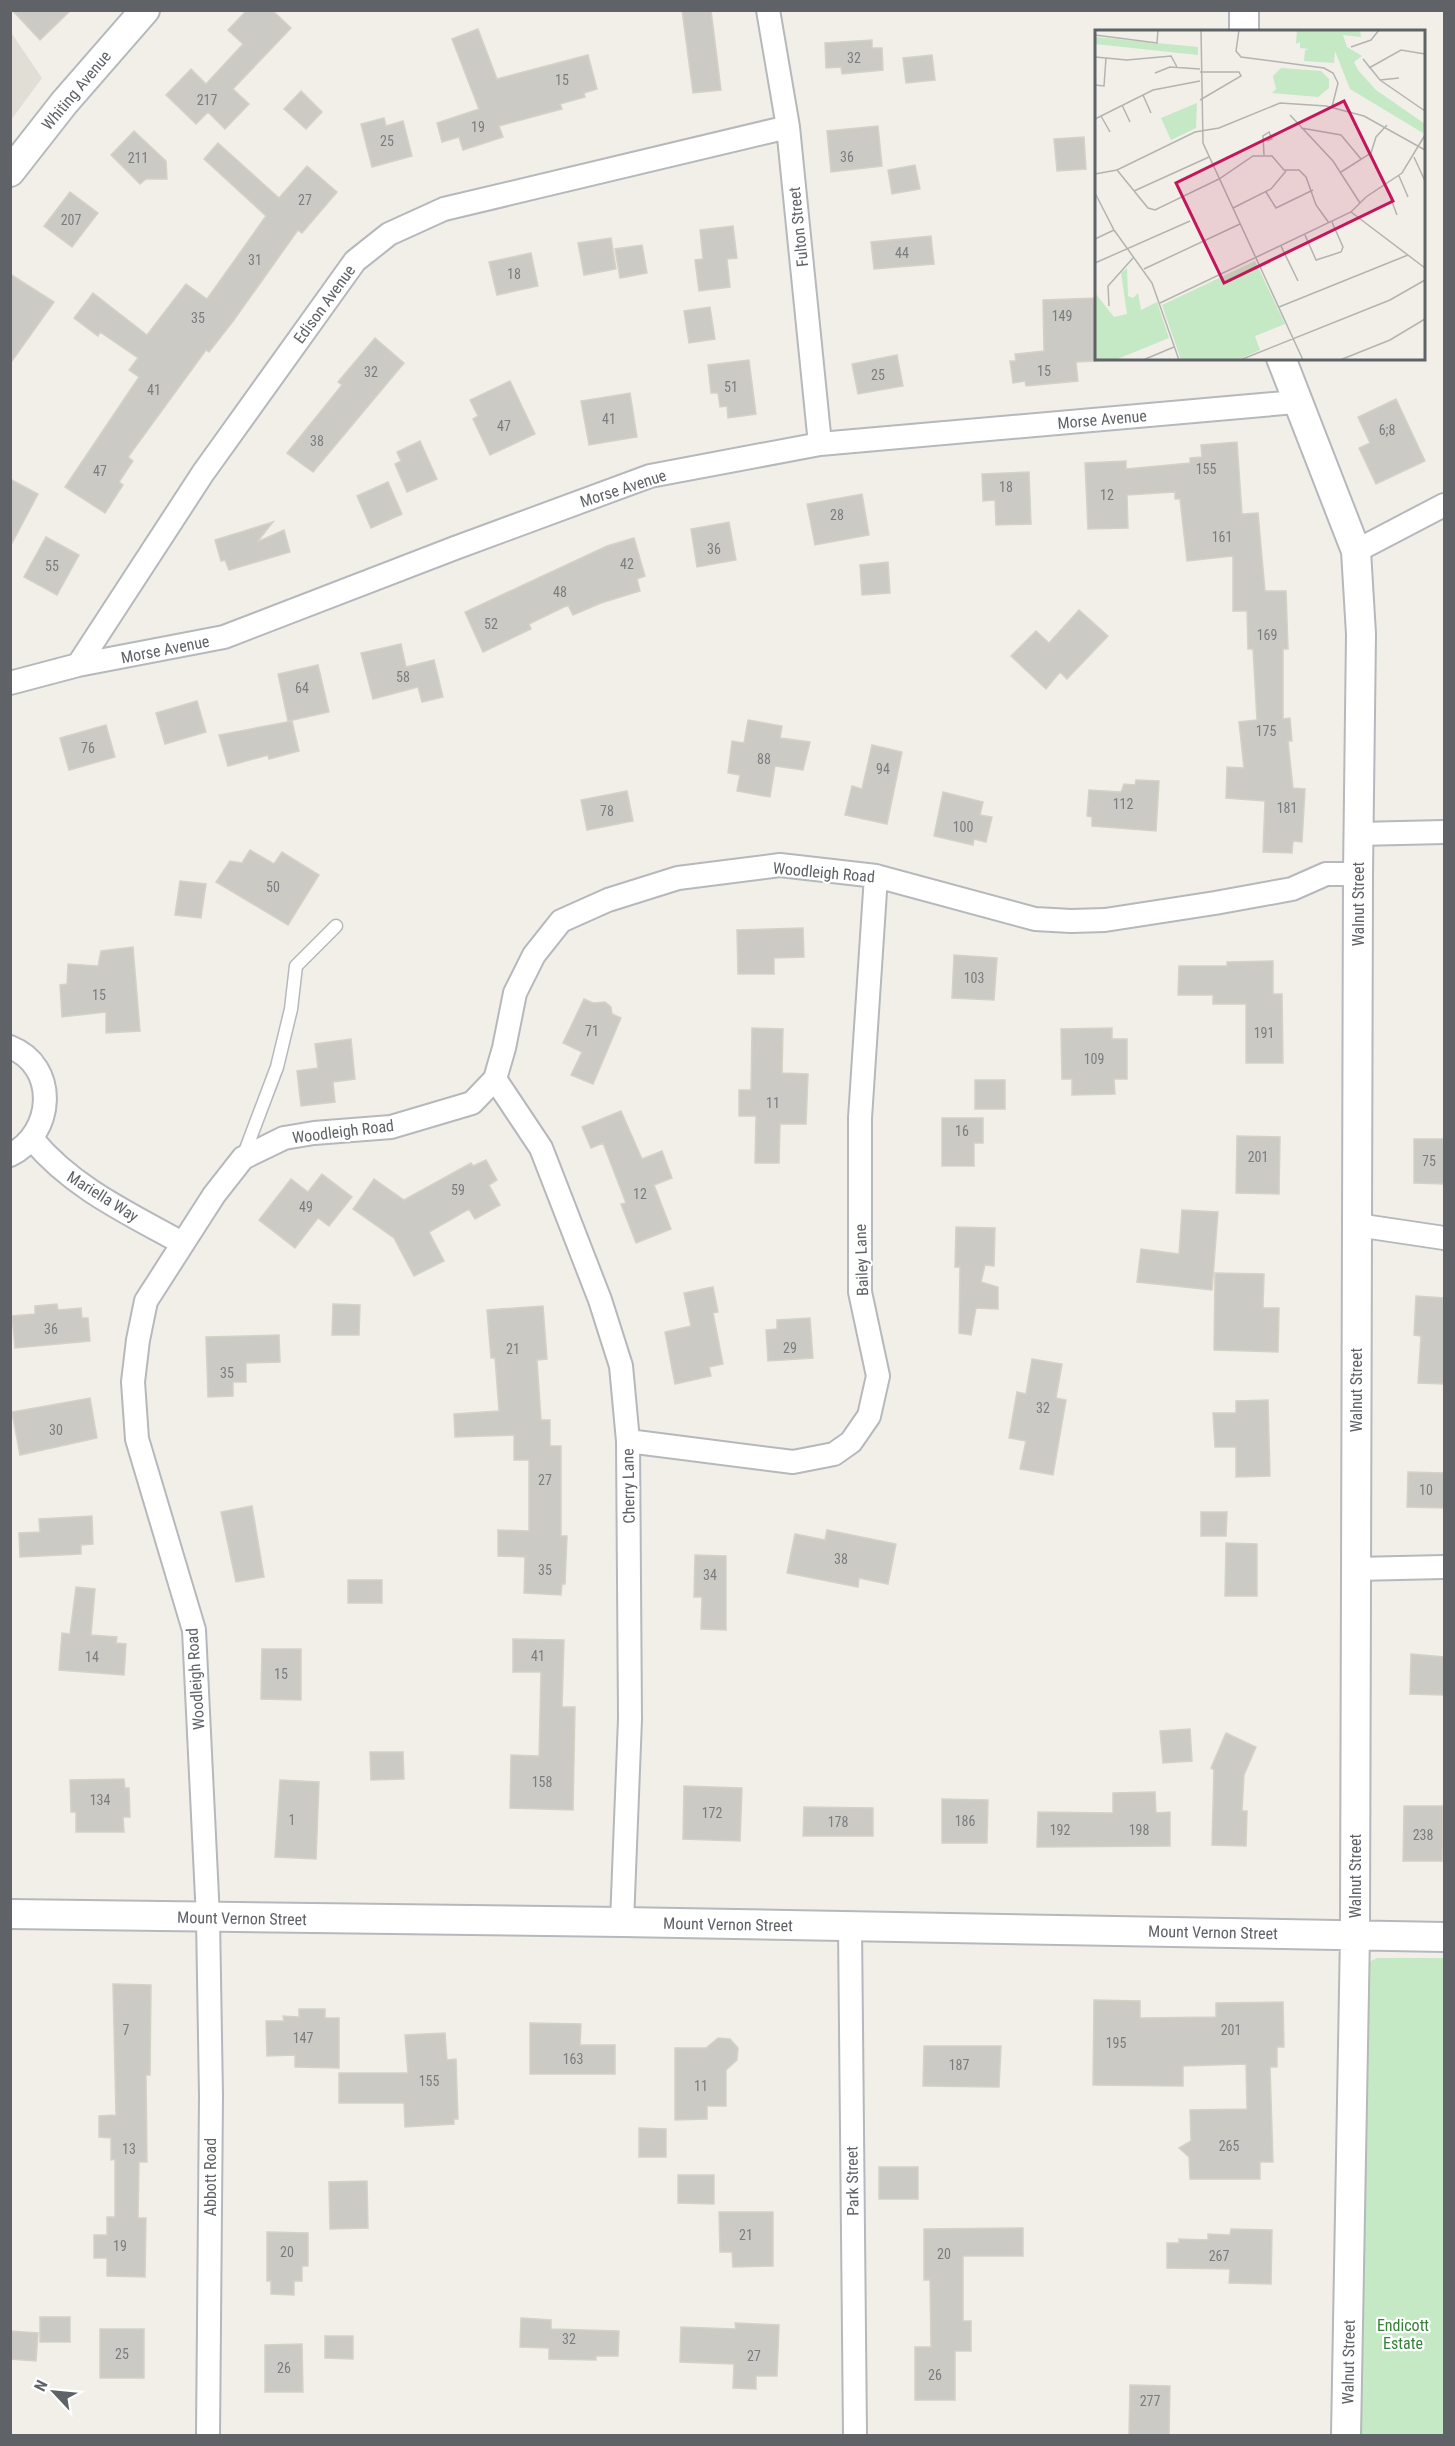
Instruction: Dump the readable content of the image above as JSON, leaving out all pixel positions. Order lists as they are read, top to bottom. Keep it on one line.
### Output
{"streets":{"street":["Whiting Avenue","Fulton Street","Edison Avenue","Morse Avenue","Woodleigh Road","Walnut Street","Mariella Way","Bailey Lane","Cherry Lane","Mount Vernon Street","Abbott Road","Park Street"]},"crossings":[["Fulton Street","Edison Avenue"],["Fulton Street","Morse Avenue"],["Edison Avenue","Morse Avenue"],["Morse Avenue","Walnut Street"],["Woodleigh Road","Walnut Street"],["Woodleigh Road","Mariella Way"],["Woodleigh Road","Bailey Lane"],["Woodleigh Road","Cherry Lane"],["Woodleigh Road","Mount Vernon Street"],["Woodleigh Road","Abbott Road"],["Walnut Street","Mount Vernon Street"],["Bailey Lane","Cherry Lane"],["Cherry Lane","Mount Vernon Street"],["Mount Vernon Street","Abbott Road"],["Mount Vernon Street","Park Street"]],"parks":["Endicott Estate"],"house_numbers":["32","15","217","19","25","36","211","27","207","44","31","18","149","35","15","32","25","51","41","41","47","6;8","38","155","47","18","12","28","161","36","42","55","48","52","169","58","64","175","76","88","94","112","181","78","100","50","103","15","71","191","109","11","16","201","75","59","12","49","36","29","21","35","32","30","27","10","38","35","34","41","14","15","158","134","172","1","186","178","192","198","238","7","201","147","195","163","187","155","11","265","13","21","19","20","20","267","32","25","27","26","26","277"],"north":"top left"}
